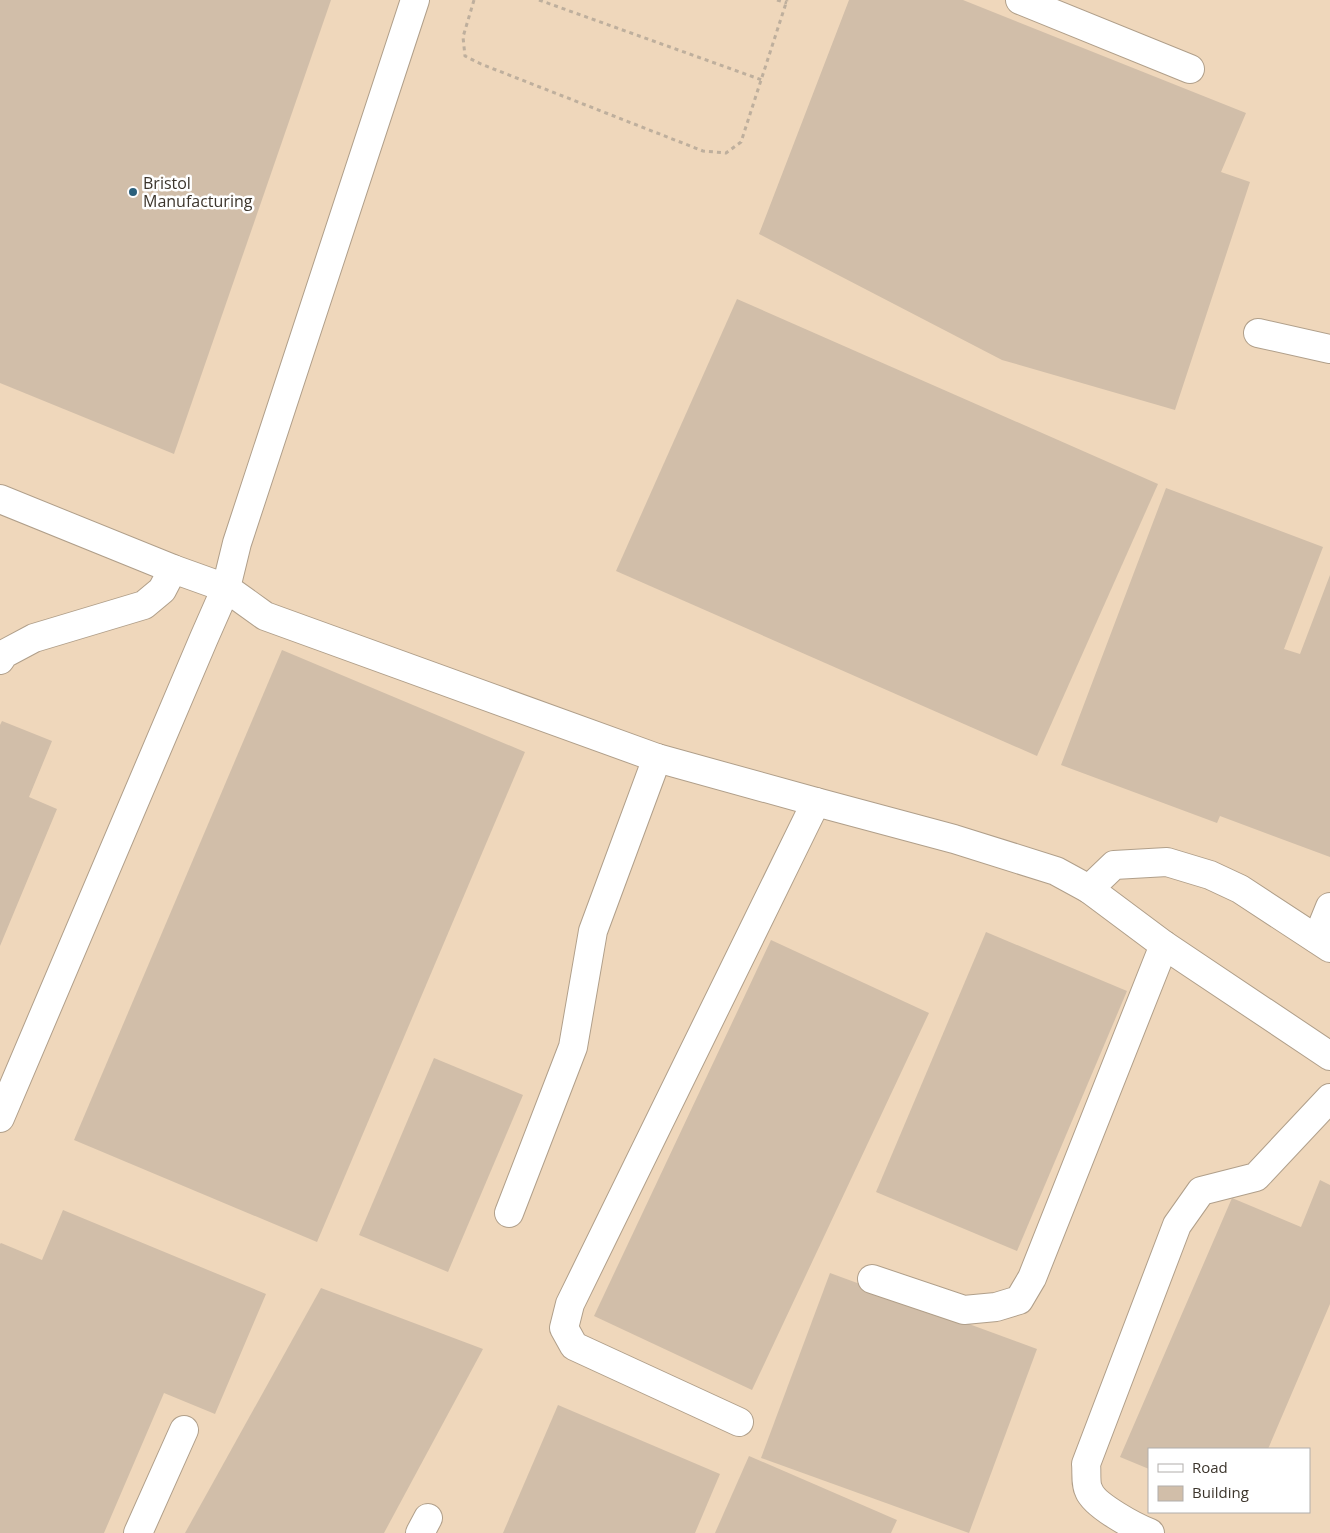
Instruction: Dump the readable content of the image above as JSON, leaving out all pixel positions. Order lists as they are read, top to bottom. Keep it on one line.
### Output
{"places":["Bristol Manufacturing"],"legend":["Road","Building"]}
